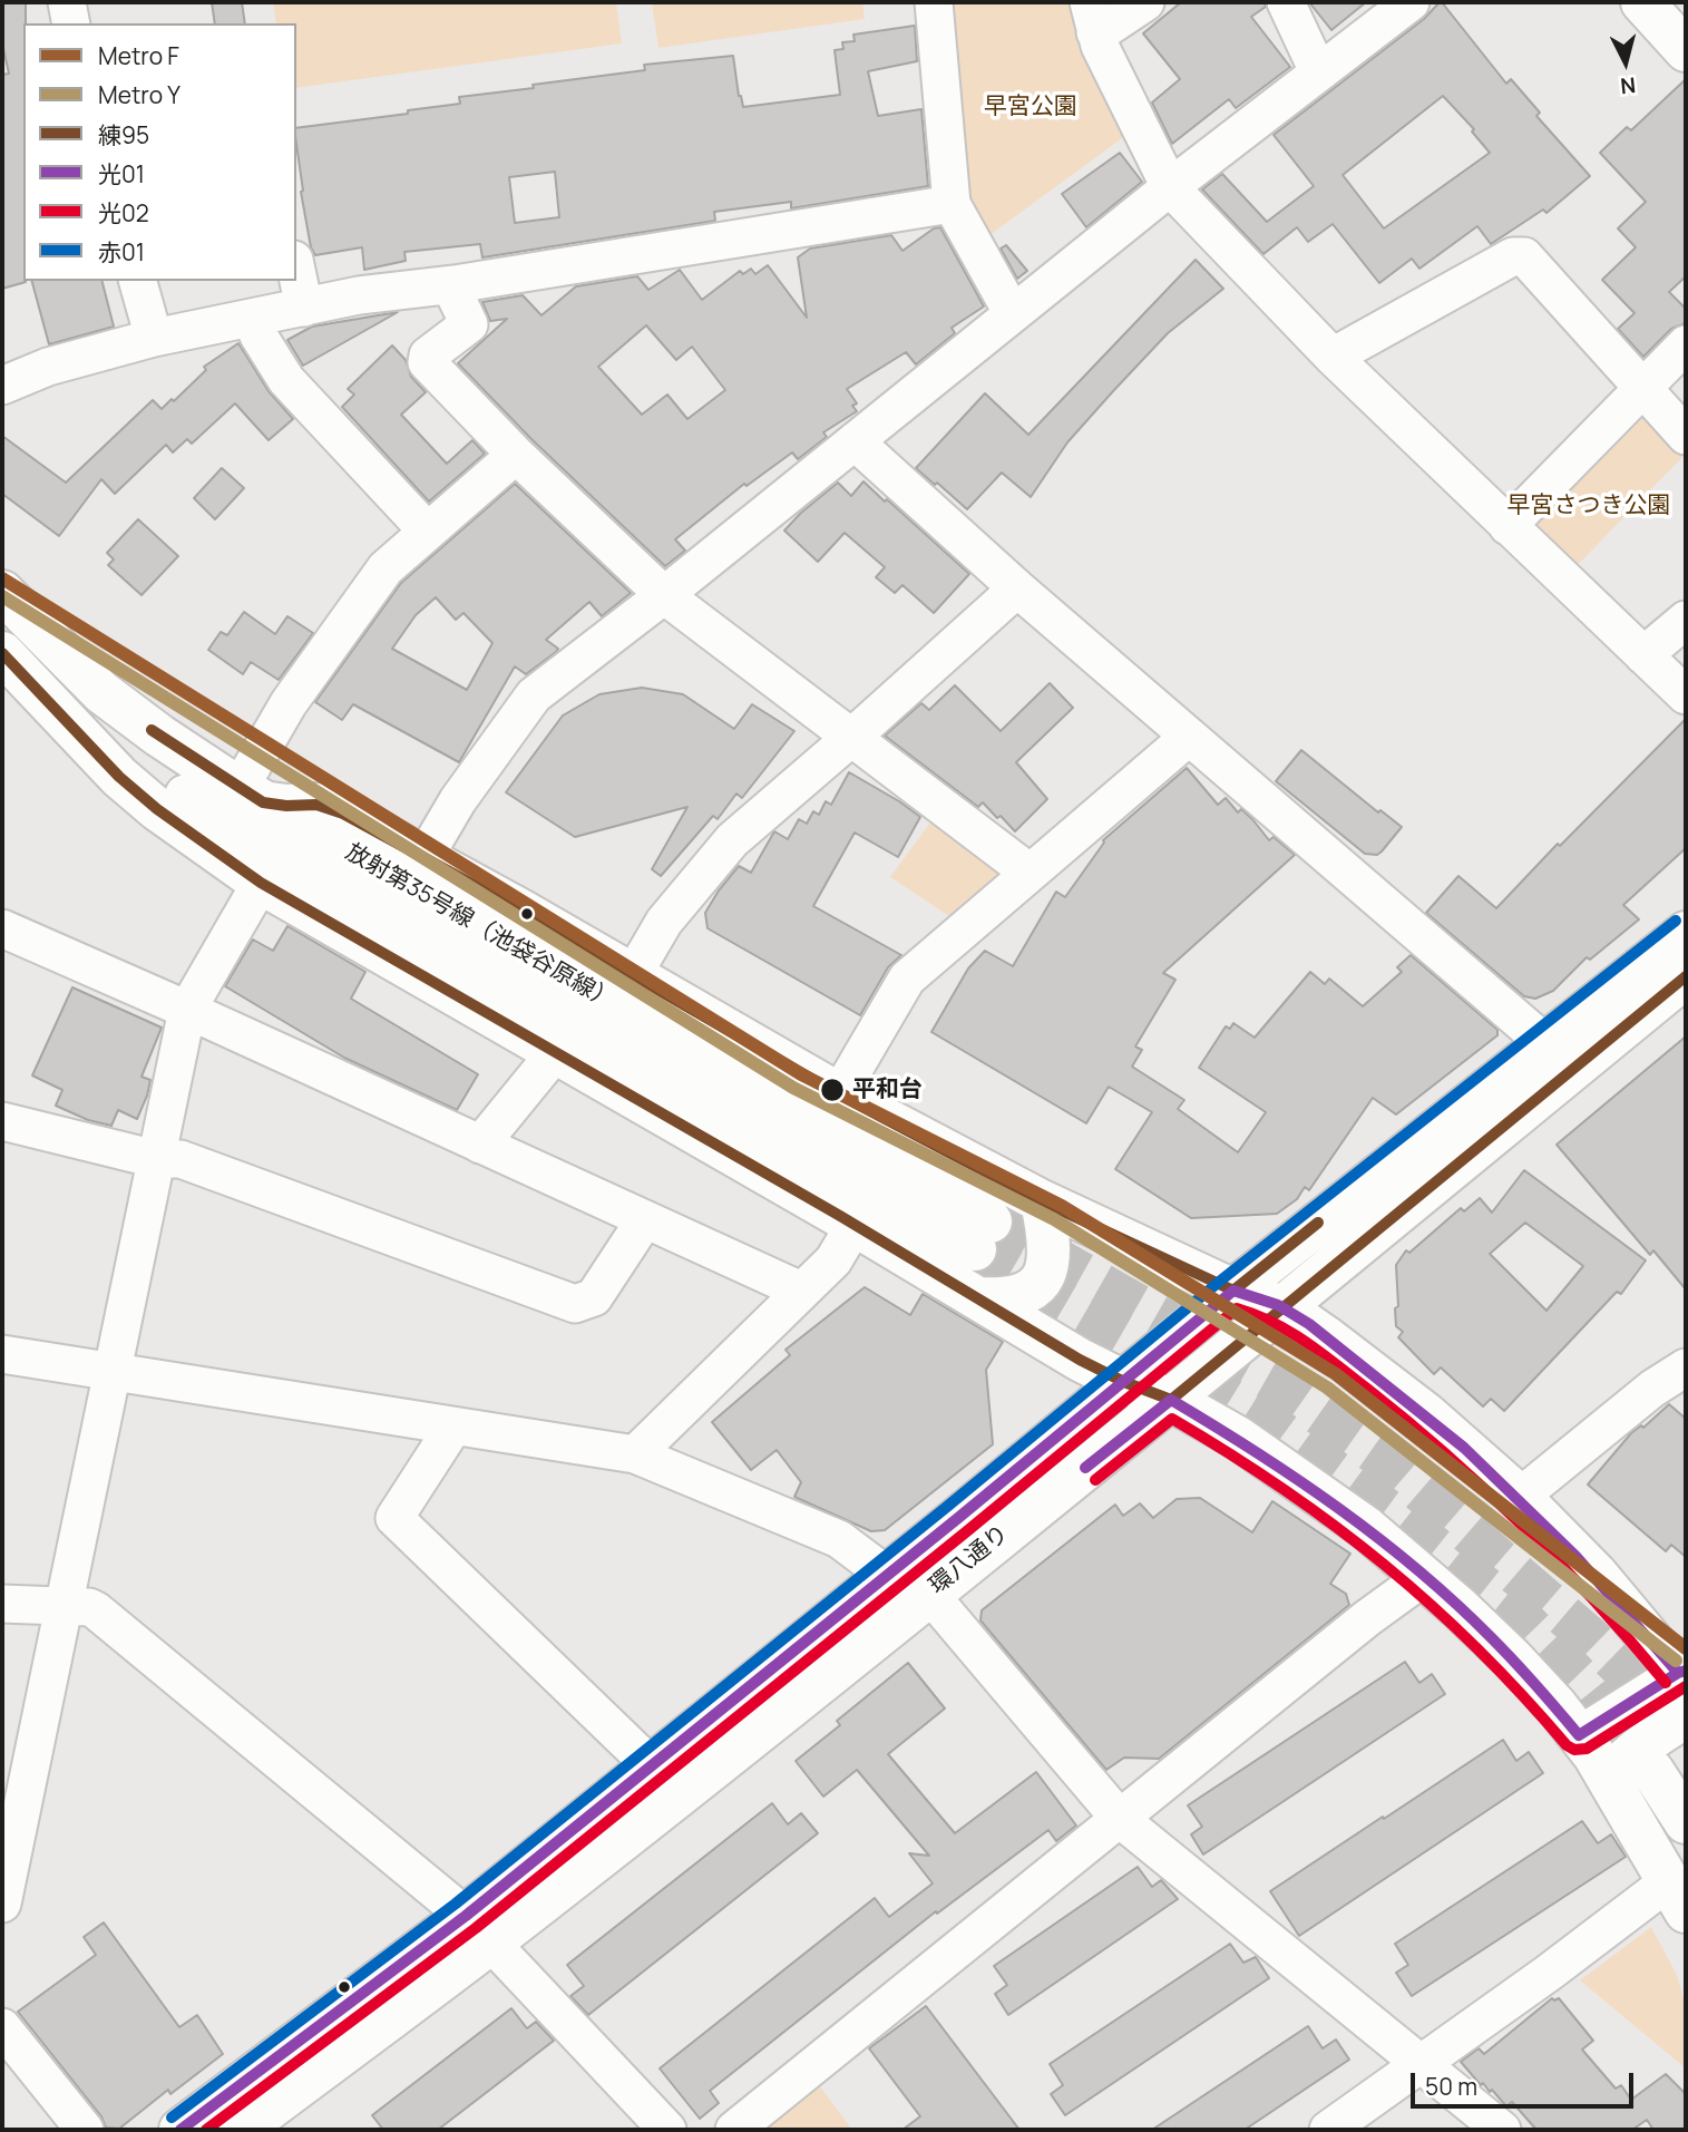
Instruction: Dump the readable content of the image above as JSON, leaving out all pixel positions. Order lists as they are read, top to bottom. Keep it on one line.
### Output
{"streets":{"main road":["放射第35号線（池袋谷原線）","環八通り"]},"parks":["早宮公園","早宮さつき公園"],"places":["平和台"],"lines":["metro line F","metro line Y","transit line 練95","transit line 赤01","transit line 光01","transit line 光02"],"legend":["Metro F","Metro Y","練95","光01","光02","赤01"],"scale_bar":"50 m","north":"bottom"}
